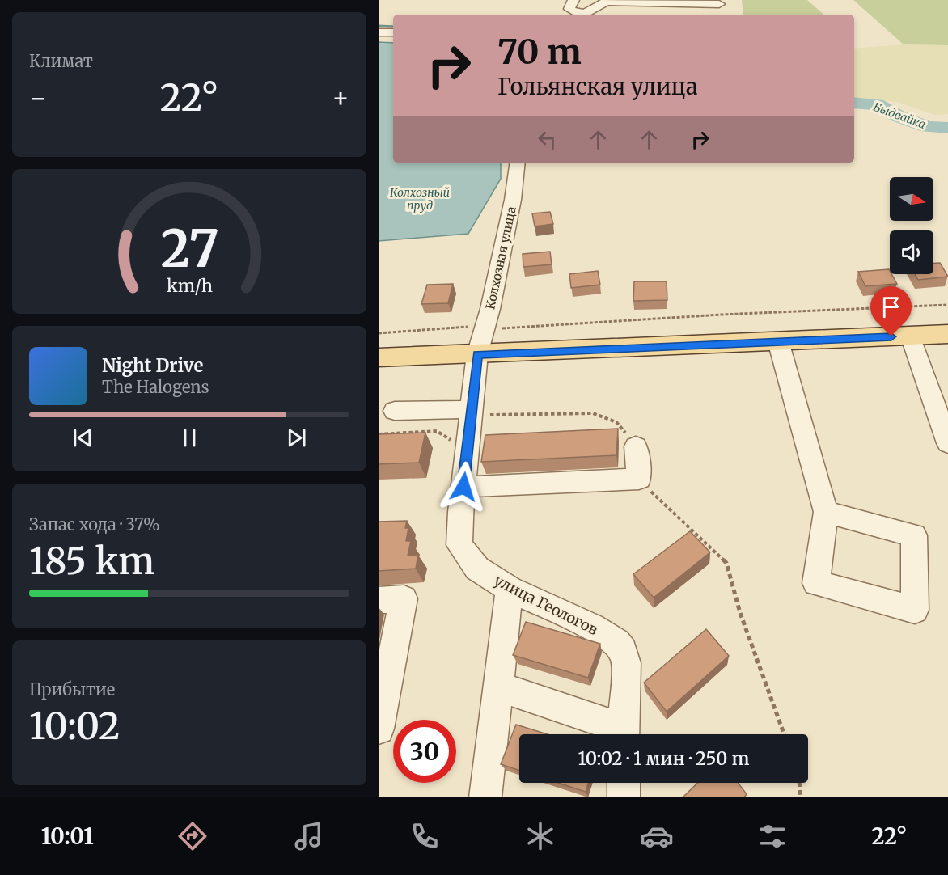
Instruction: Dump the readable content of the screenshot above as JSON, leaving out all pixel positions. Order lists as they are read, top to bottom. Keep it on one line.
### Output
{"streets":{"street":["Колхозная улица","улица Геологов"]},"crossings":[["Колхозная улица","улица Геологов"]],"water":["Быдвайка","Колхозный пруд"],"north":"right","page":{"tile":["Климат",["Запас хода · 37%","185 km"],["Прибытие","10:02"]],"turn":["70 m","Гольянская улица"],"heat":["−","22°","+"],"song":["Night Drive","The Halogens"],"limit":"30","trip":"10:02 · 1 мин · 250 m","tabs":["10:01","22°"],"gauge":["27","km/h"]}}
